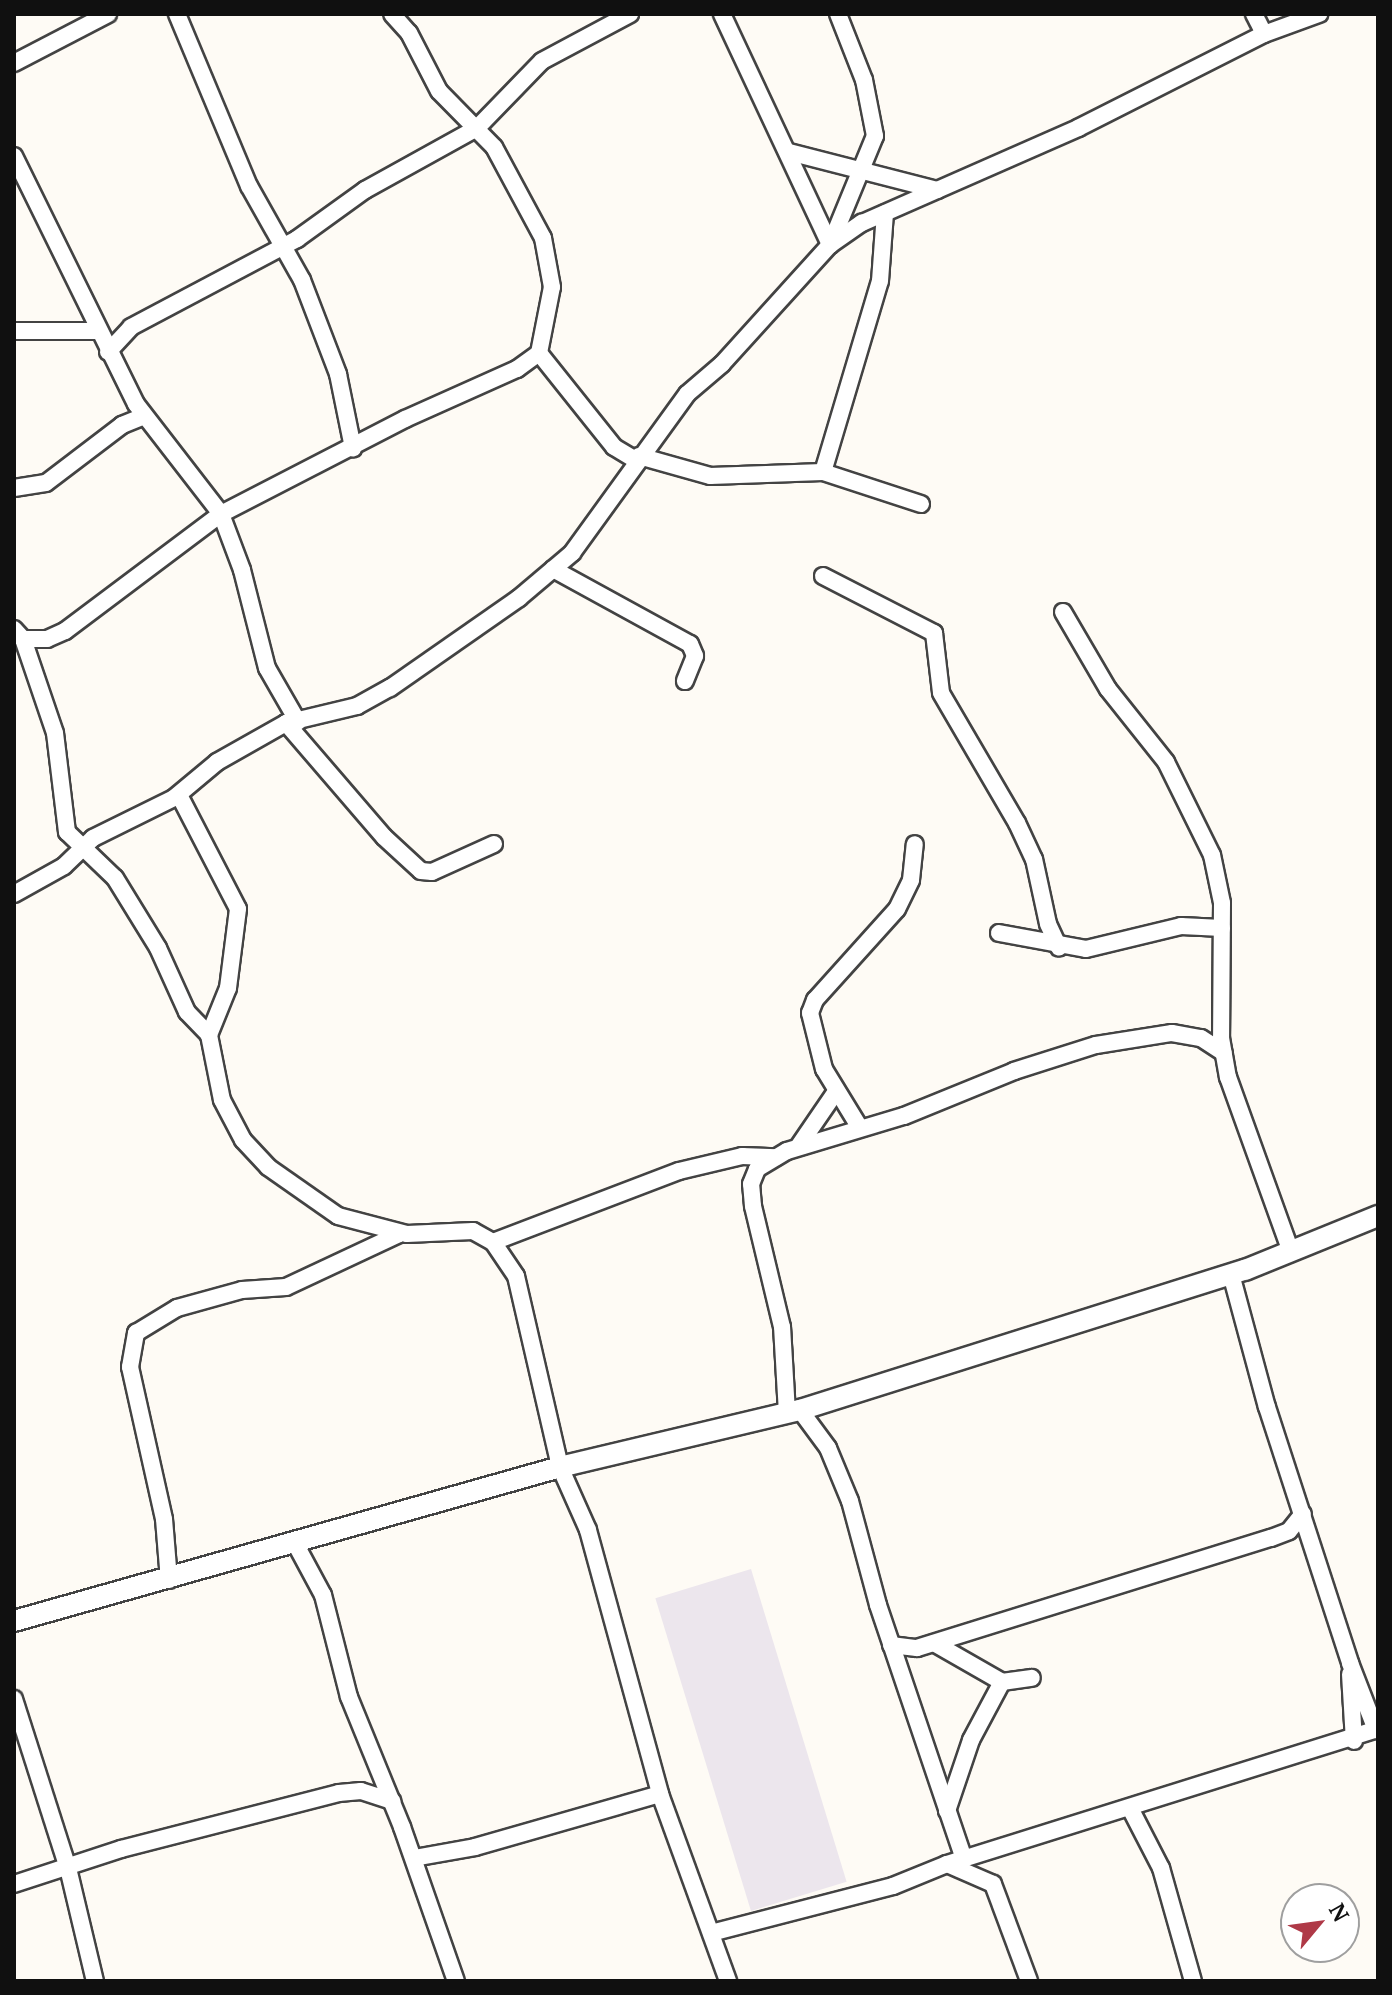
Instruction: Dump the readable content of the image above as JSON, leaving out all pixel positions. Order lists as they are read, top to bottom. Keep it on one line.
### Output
{"north":"top right"}
